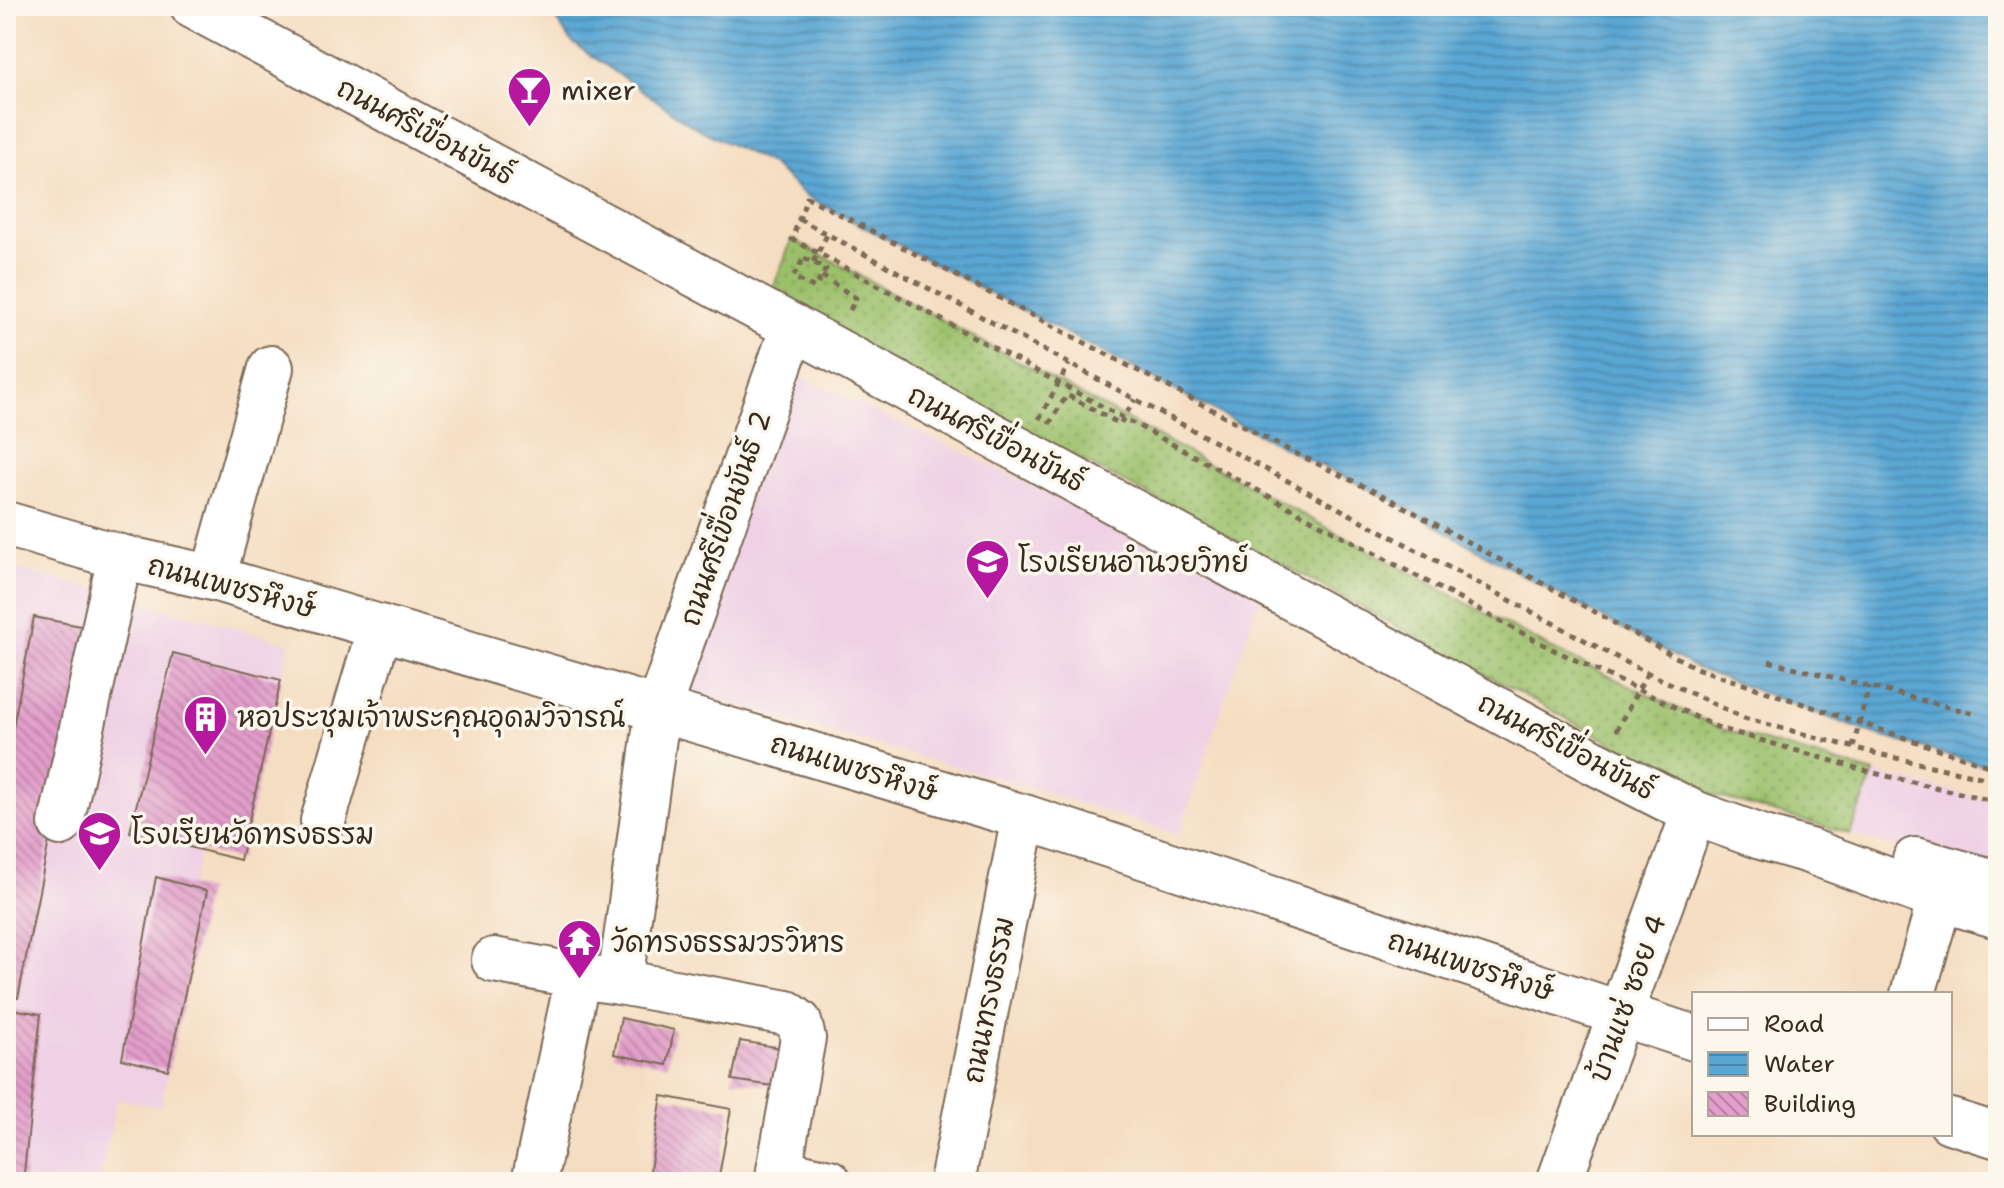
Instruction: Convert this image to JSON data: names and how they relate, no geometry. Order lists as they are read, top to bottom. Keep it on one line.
{"streets":{"street":["ถนนศรีเขื่อนขันธ์","ถนนศรีเขื่อนขันธ์ 2","ถนนเพชรหึงษ์","บ้านแซ่ ซอย 4","ถนนทรงธรรม"]},"crossings":[["ถนนศรีเขื่อนขันธ์","ถนนศรีเขื่อนขันธ์ 2"],["ถนนศรีเขื่อนขันธ์","บ้านแซ่ ซอย 4"],["ถนนศรีเขื่อนขันธ์ 2","ถนนเพชรหึงษ์"],["ถนนเพชรหึงษ์","บ้านแซ่ ซอย 4"],["ถนนเพชรหึงษ์","ถนนทรงธรรม"]],"places":{"bar":["mixer"],"school or university":["โรงเรียนอำนวยวิทย์","โรงเรียนวัดทรงธรรม"],"building":["หอประชุมเจ้าพระคุณอุดมวิจารณ์"],"temple":["วัดทรงธรรมวรวิหาร"]},"legend":["Road","Water","Building"]}
